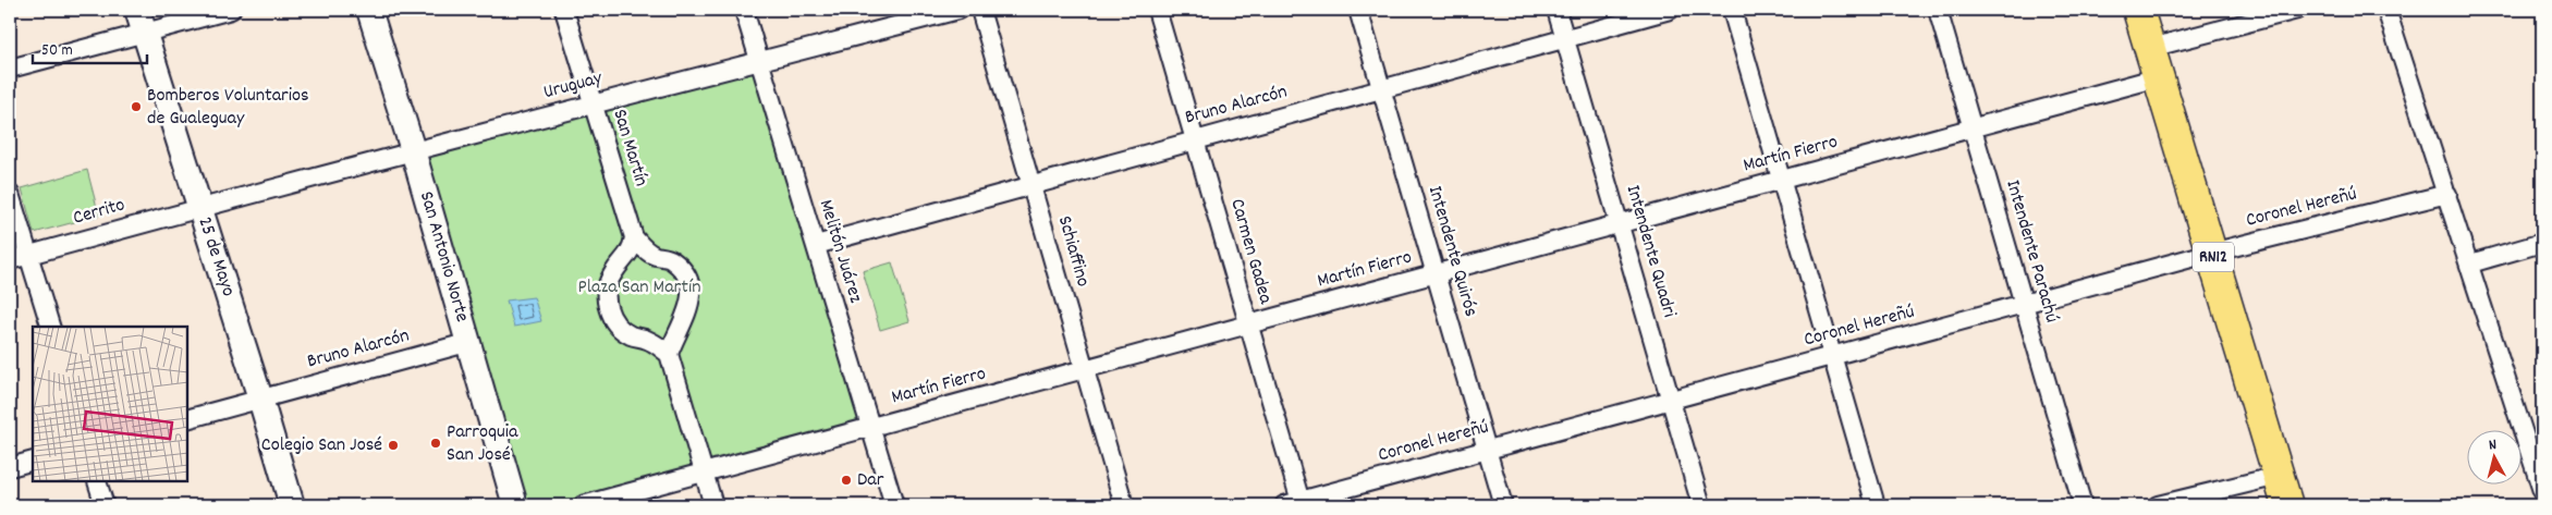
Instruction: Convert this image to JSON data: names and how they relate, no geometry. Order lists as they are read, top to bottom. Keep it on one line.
{"streets":{"highway":["RN12"],"street":["Uruguay","Bruno Alarcón","San Martín","Martín Fierro","Coronel Hereñú","Cerrito","Melitón Juárez","Schiaffino","Carmen Gadea","Intendente Quirós","Intendente Quadri","Intendente Parachú","25 de Mayo","San Antonio Norte"]},"crossings":[["Uruguay","San Martín"],["Uruguay","Cerrito"],["Uruguay","Melitón Juárez"],["Uruguay","25 de Mayo"],["Uruguay","San Antonio Norte"],["Bruno Alarcón","Melitón Juárez"],["Bruno Alarcón","Schiaffino"],["Bruno Alarcón","Carmen Gadea"],["Bruno Alarcón","Intendente Quirós"],["Bruno Alarcón","Intendente Quadri"],["Bruno Alarcón","25 de Mayo"],["Bruno Alarcón","San Antonio Norte"],["Martín Fierro","Melitón Juárez"],["Martín Fierro","Schiaffino"],["Martín Fierro","Carmen Gadea"],["Martín Fierro","Intendente Quirós"],["Martín Fierro","Intendente Quadri"],["Martín Fierro","Intendente Parachú"],["Martín Fierro","RN12"],["Coronel Hereñú","Carmen Gadea"],["Coronel Hereñú","Intendente Quirós"],["Coronel Hereñú","Intendente Quadri"],["Coronel Hereñú","Intendente Parachú"],["Coronel Hereñú","RN12"],["Cerrito","25 de Mayo"]],"parks":["Plaza San Martín"],"places":["Bomberos Voluntarios de Gualeguay","Parroquia San José","Colegio San José","Dar"],"scale_bar":"50 m","north":"top"}
